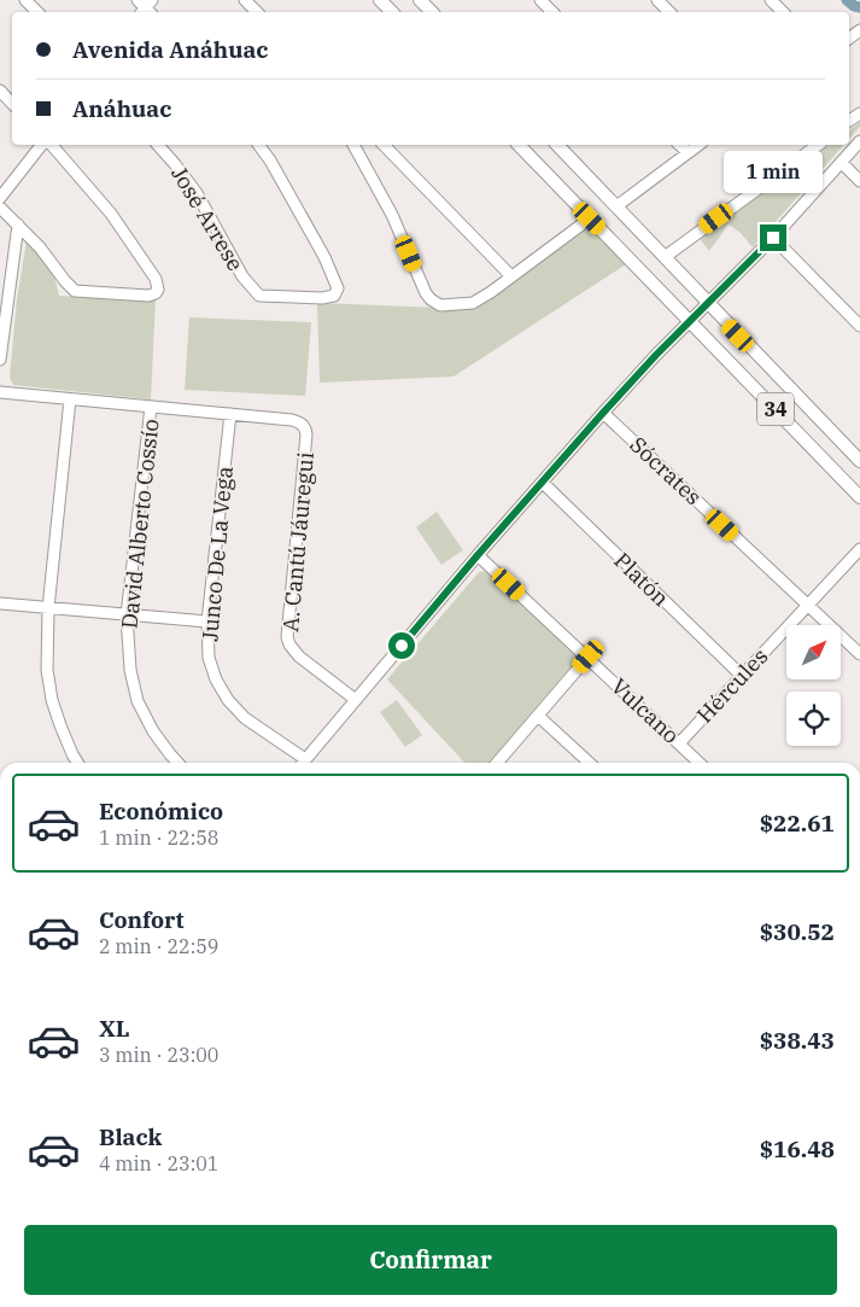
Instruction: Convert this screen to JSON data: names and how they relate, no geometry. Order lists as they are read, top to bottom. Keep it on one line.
{"streets":{"main road":["34"],"street":["José Arrese","Sócrates","David Alberto Cossío","A. Cantú Jáuregui","Junco De La Vega","Platón","Hércules","Vulcano"]},"crossings":[["Sócrates","Hércules"],["A. Cantú Jáuregui","Junco De La Vega"],["Platón","Hércules"],["Hércules","Vulcano"]],"north":"top right","page":{"banner":["Avenida Anáhuac","Anáhuac"],"bubble":"1 min","list":[{"name":"Económico","note":"1 min · 22:58","value":"$22.61"},{"name":"Confort","note":"2 min · 22:59","value":"$30.52"},{"name":"XL","note":"3 min · 23:00","value":"$38.43"},{"name":"Black","note":"4 min · 23:01","value":"$16.48"}],"buttons":"Confirmar"}}
